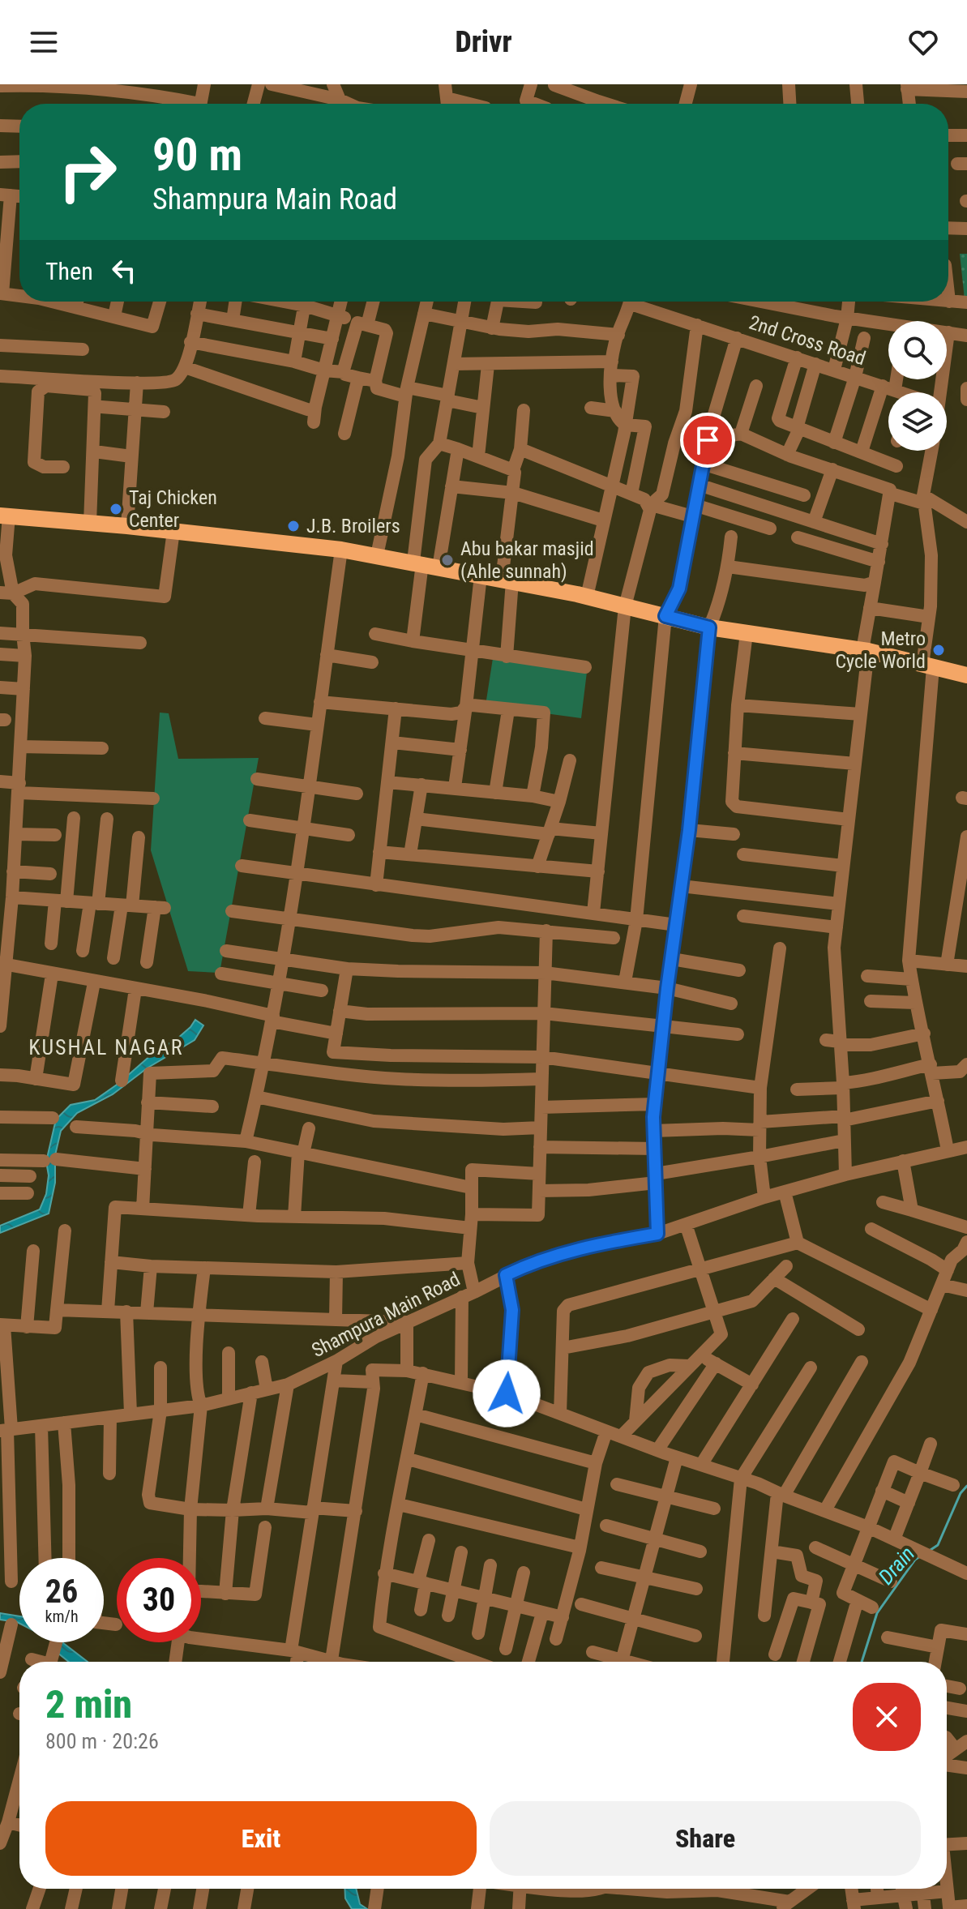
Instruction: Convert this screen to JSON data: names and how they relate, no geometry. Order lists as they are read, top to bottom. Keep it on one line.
{"streets":{"street":["2nd Cross Road","Shampura Main Road"]},"districts":["KUSHAL NAGAR"],"water":["Drain"],"places":["Taj Chicken Center","J.B. Broilers","Abu bakar masjid (Ahle sunnah)","Metro Cycle World"],"page":{"header":"Drivr","turn":["90 m","Shampura Main Road"],"then":"Then","speed":"26 km/h","limit":"30","heading":["2 min","800 m · 20:26"],"buttons":["Exit","Share"]}}
